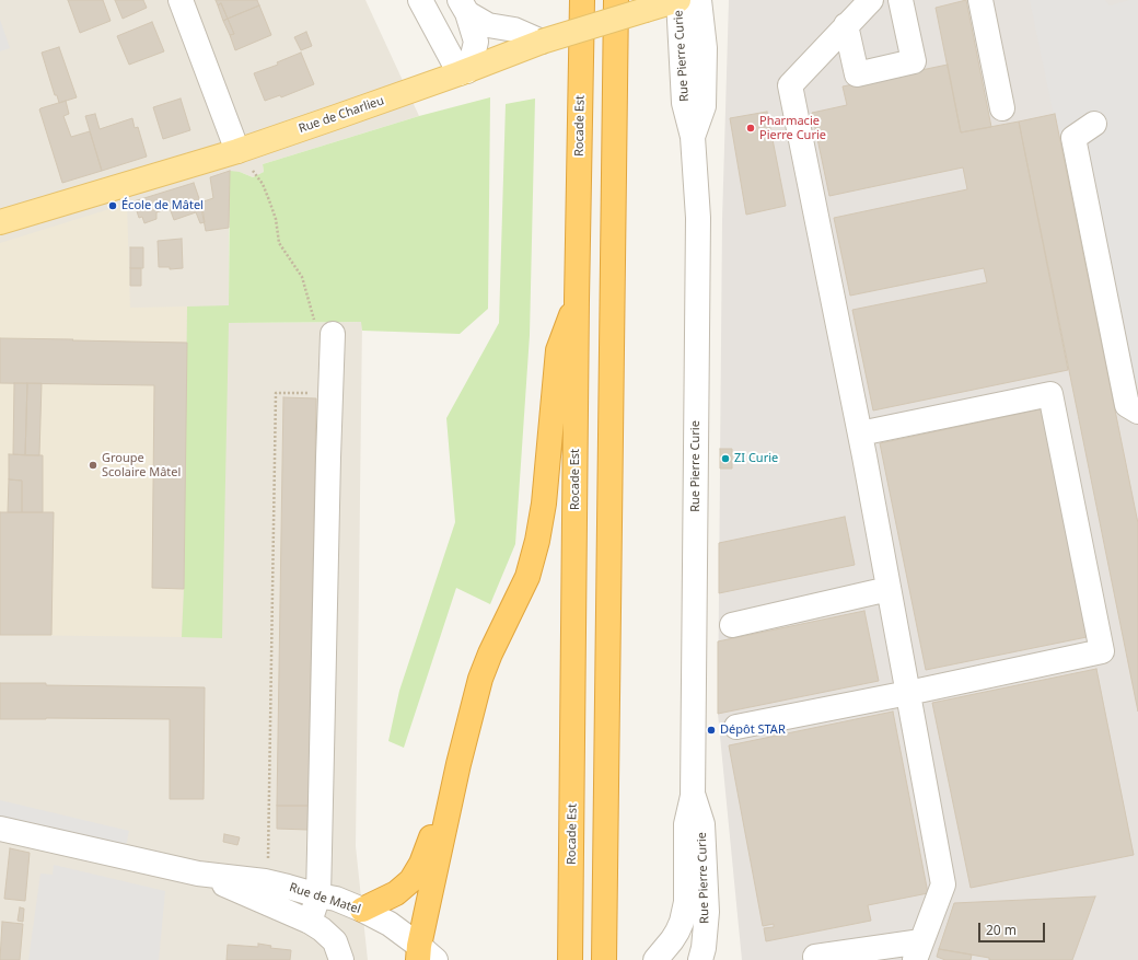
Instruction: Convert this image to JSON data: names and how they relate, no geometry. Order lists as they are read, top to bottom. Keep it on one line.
{"streets":{"highway":["Rocade Est"],"main road":["Rue de Charlieu"],"street":["Rue Pierre Curie","Rue de Matel"]},"crossings":[["Rue Pierre Curie","Rue de Charlieu"]],"places":["Pharmacie Pierre Curie","École de Mâtel","ZI Curie","Groupe Scolaire Mâtel","Dépôt STAR"],"scale_bar":"20 m"}
